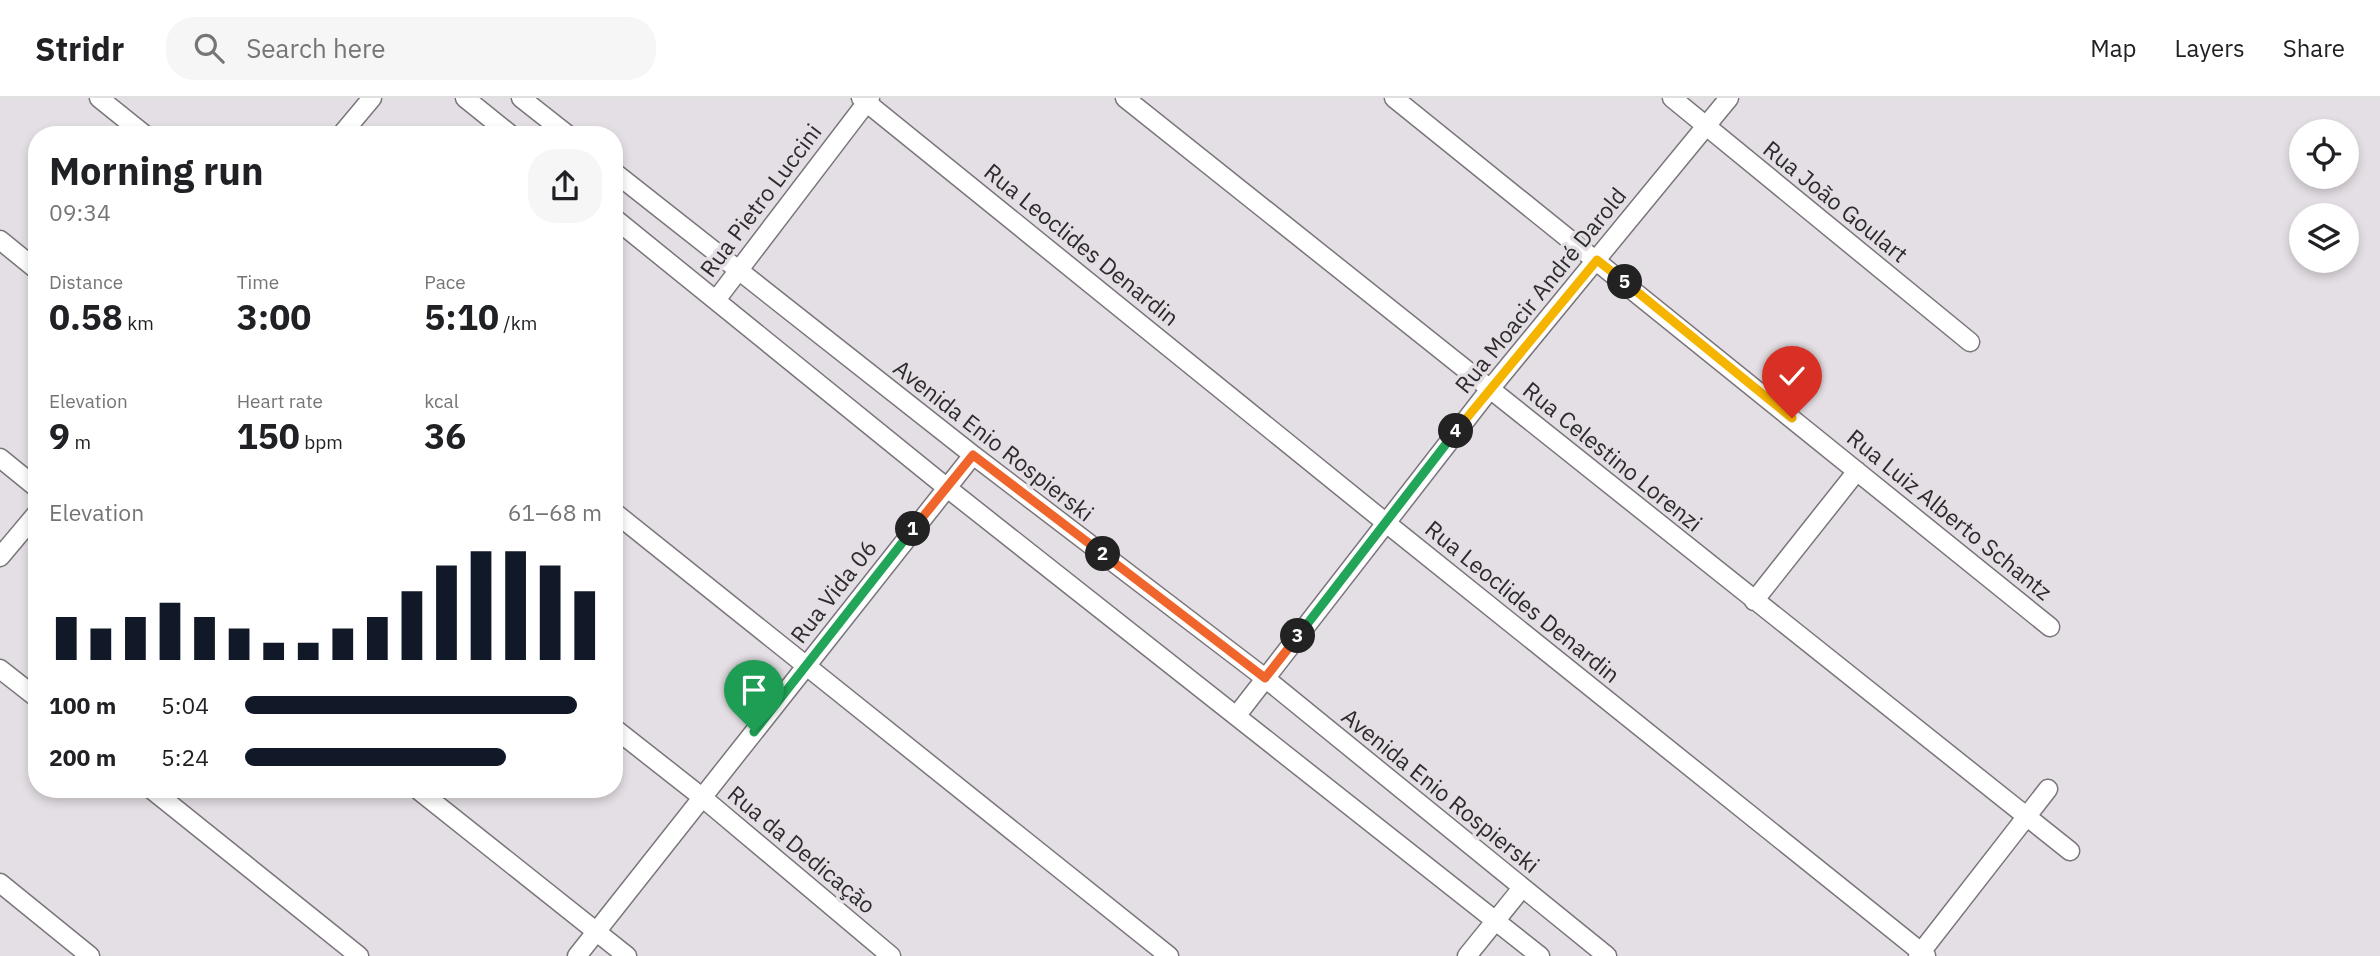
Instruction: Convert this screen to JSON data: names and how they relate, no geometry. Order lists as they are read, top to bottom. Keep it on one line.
{"streets":{"street":["Rua Pietro Luccini","Rua João Goulart","Rua Leoclides Denardin","Rua Moacir André Darold","Avenida Enio Rospierski","Rua Celestino Lorenzi","Rua Luiz Alberto Schantz","Rua Vida 06","Rua da Dedicação"]},"crossings":[["Rua Pietro Luccini","Rua Leoclides Denardin"],["Rua Pietro Luccini","Avenida Enio Rospierski"],["Rua João Goulart","Rua Moacir André Darold"],["Rua Leoclides Denardin","Rua Moacir André Darold"],["Rua Moacir André Darold","Avenida Enio Rospierski"],["Rua Moacir André Darold","Rua Celestino Lorenzi"],["Rua Moacir André Darold","Rua Luiz Alberto Schantz"],["Avenida Enio Rospierski","Rua Vida 06"],["Rua Vida 06","Rua da Dedicação"]],"page":{"header":"Stridr","search":"Search here","nav":["Map","Layers","Share"],"heading":["Morning run","09:34"],"stats":[["Distance","0.58 km"],["Time","3:00"],["Pace","5:10 /km"],["Elevation","9 m"],["Heart rate","150 bpm"],["kcal","36"]],"pins":["5","4","1","2","3"],"chart":["Elevation","61–68 m"],"list":[{"name":"100 m","note":"5:04"},{"name":"200 m","note":"5:24"}]}}
